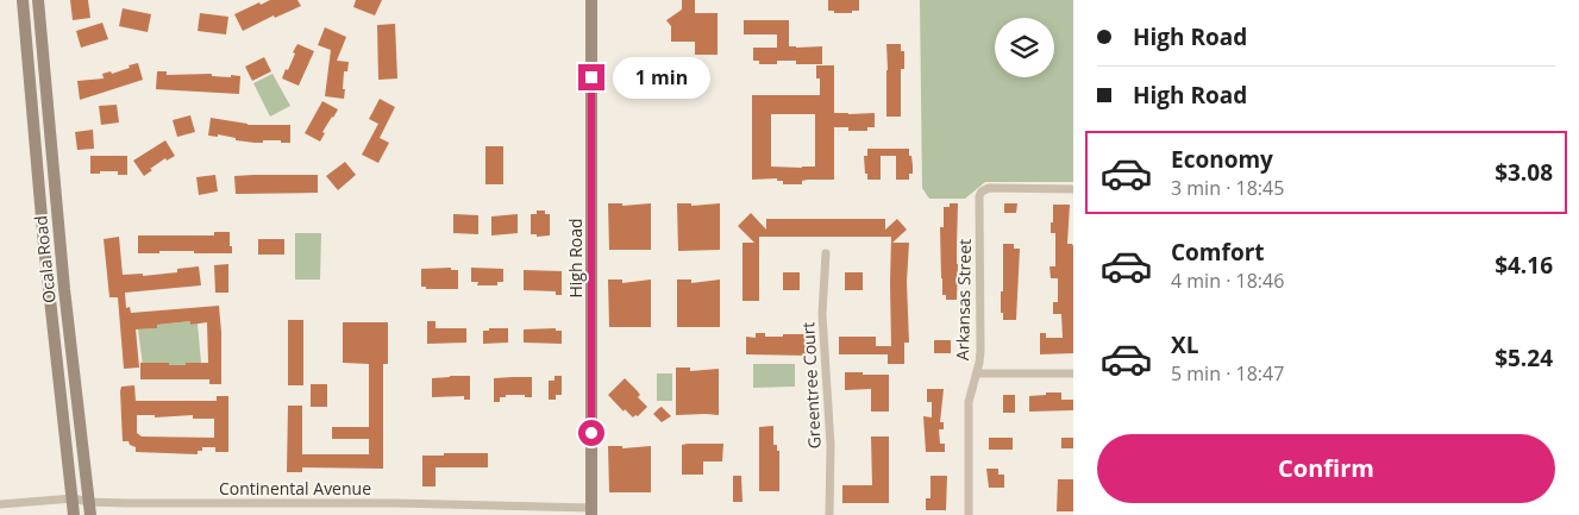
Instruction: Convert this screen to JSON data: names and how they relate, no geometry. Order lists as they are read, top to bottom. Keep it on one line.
{"streets":{"main road":["High Road","Ocala Road"],"street":["Arkansas Street","Greentree Court","Continental Avenue"]},"crossings":[["High Road","Continental Avenue"],["Ocala Road","Continental Avenue"]],"page":{"banner":["High Road","High Road"],"bubble":"1 min","list":[{"name":"Economy","note":"3 min · 18:45","value":"$3.08"},{"name":"Comfort","note":"4 min · 18:46","value":"$4.16"},{"name":"XL","note":"5 min · 18:47","value":"$5.24"}],"buttons":"Confirm"}}
